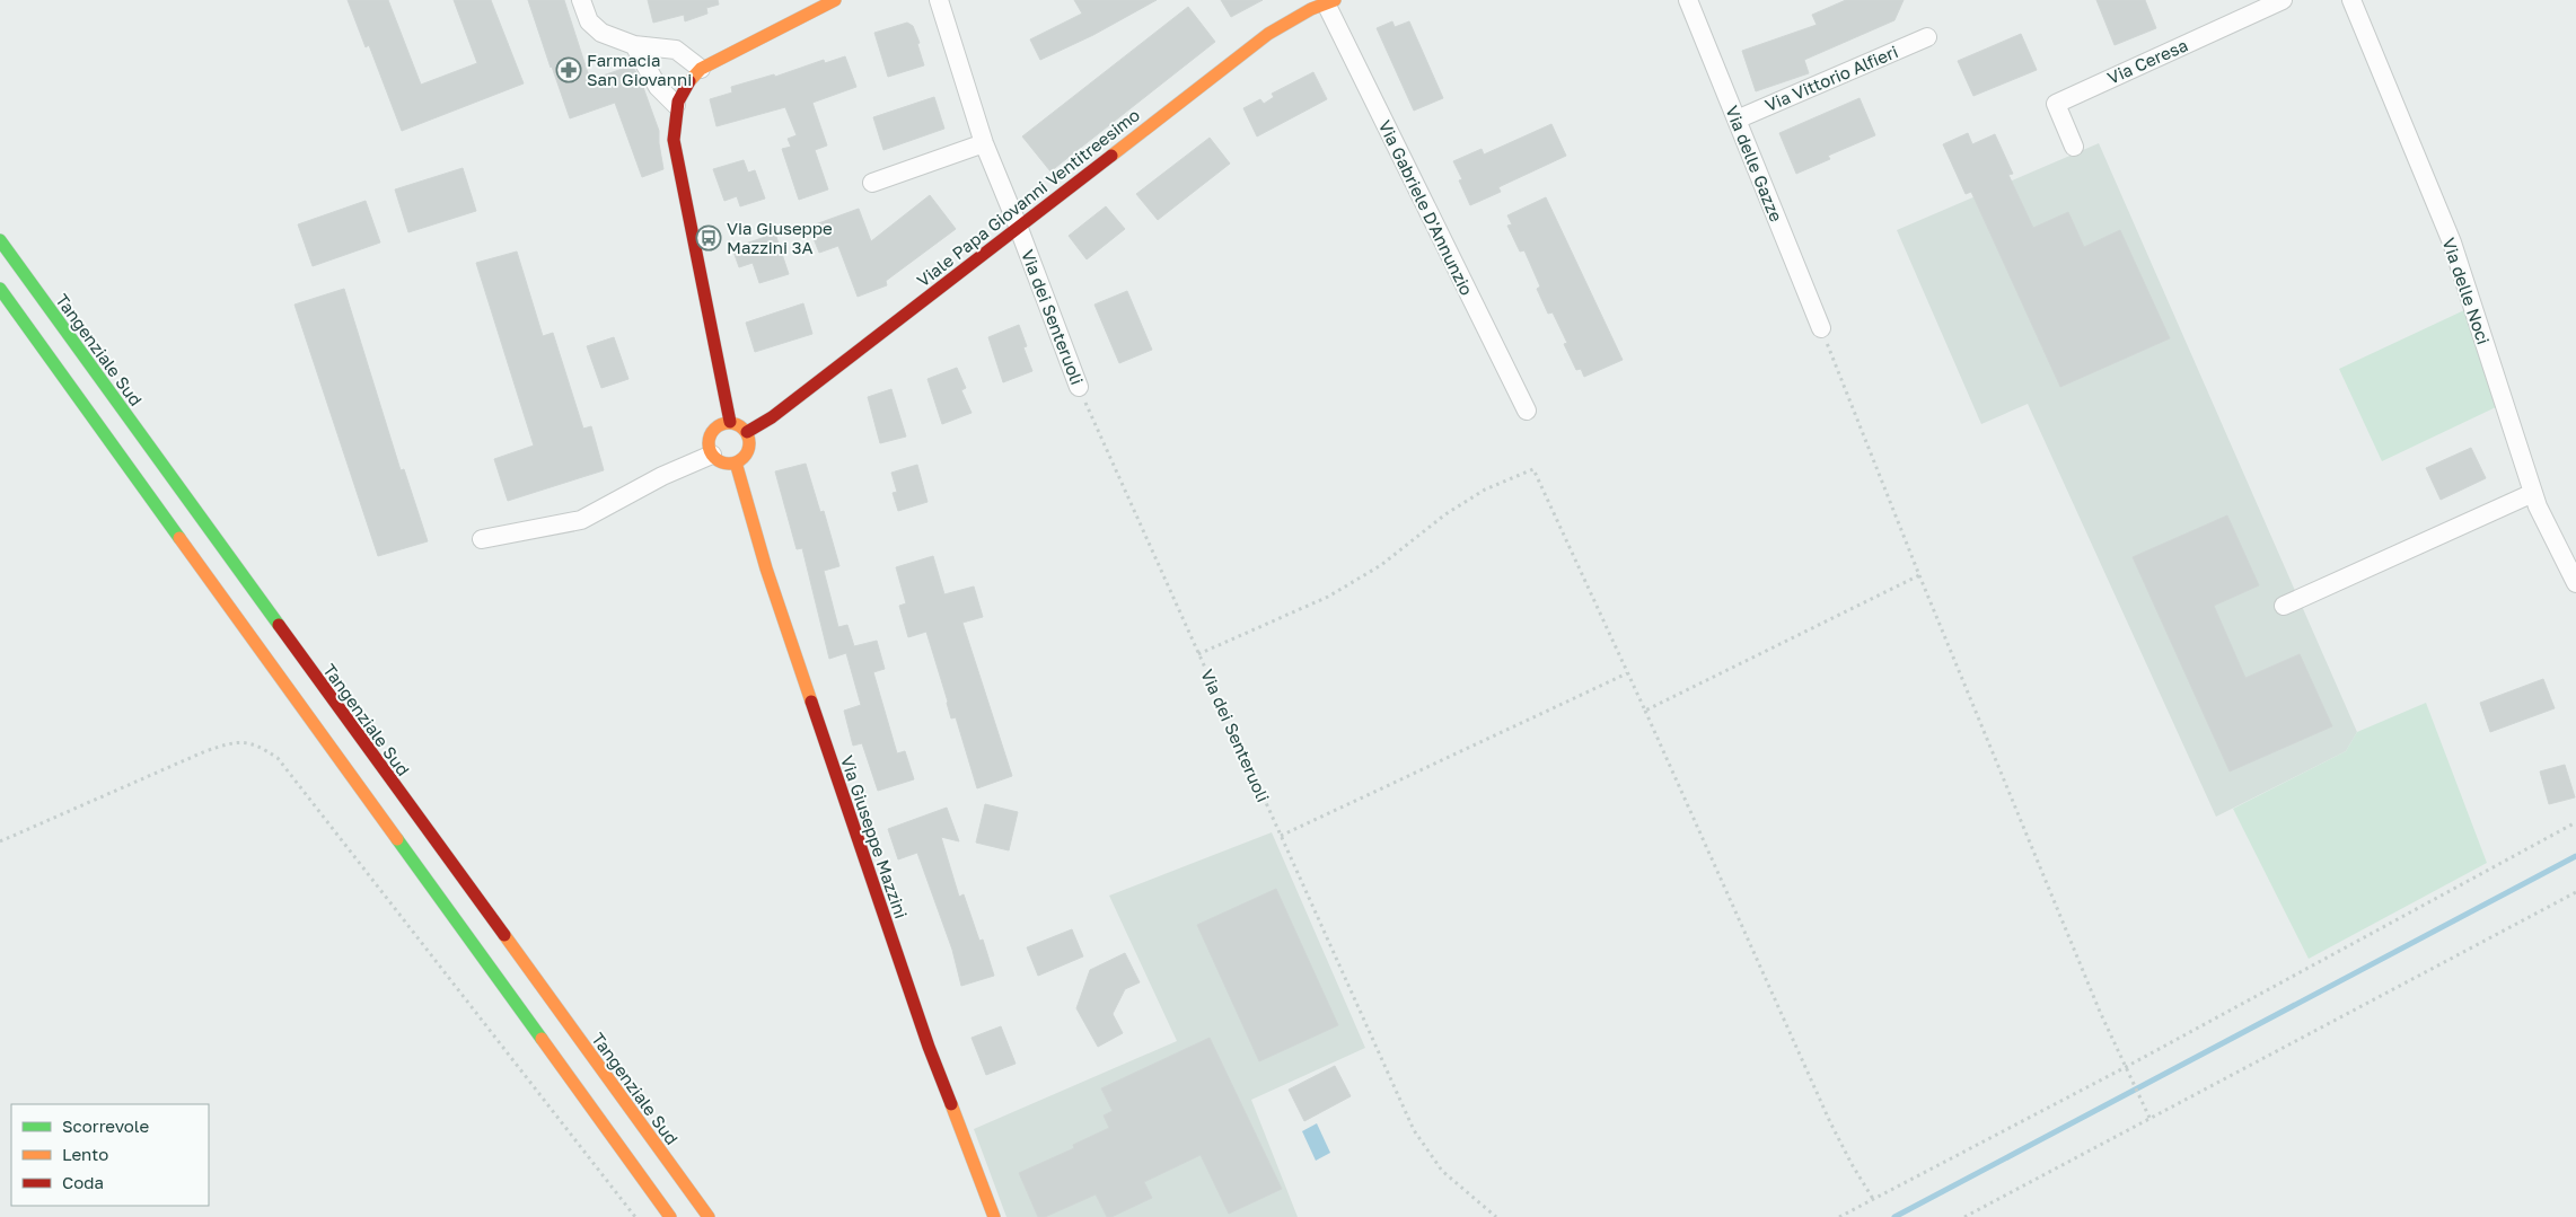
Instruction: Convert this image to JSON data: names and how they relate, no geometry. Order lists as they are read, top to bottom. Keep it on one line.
{"streets":{"main road":["Viale Papa Giovanni Ventitreesimo","Tangenziale Sud","Via Giuseppe Mazzini"],"street":["Via Ceresa","Via Vittorio Alfieri","Via delle Gazze","Via Gabriele D'Annunzio","Via delle Noci","Via dei Senteruoli"]},"crossings":[["Via Vittorio Alfieri","Via delle Gazze"],["Viale Papa Giovanni Ventitreesimo","Via Gabriele D'Annunzio"],["Viale Papa Giovanni Ventitreesimo","Via dei Senteruoli"],["Viale Papa Giovanni Ventitreesimo","Via Giuseppe Mazzini"]],"places":{"pharmacy":["Farmacia San Giovanni"],"bus stop":["Via Giuseppe Mazzini 3A"]},"legend":["Scorrevole","Lento","Coda"]}
